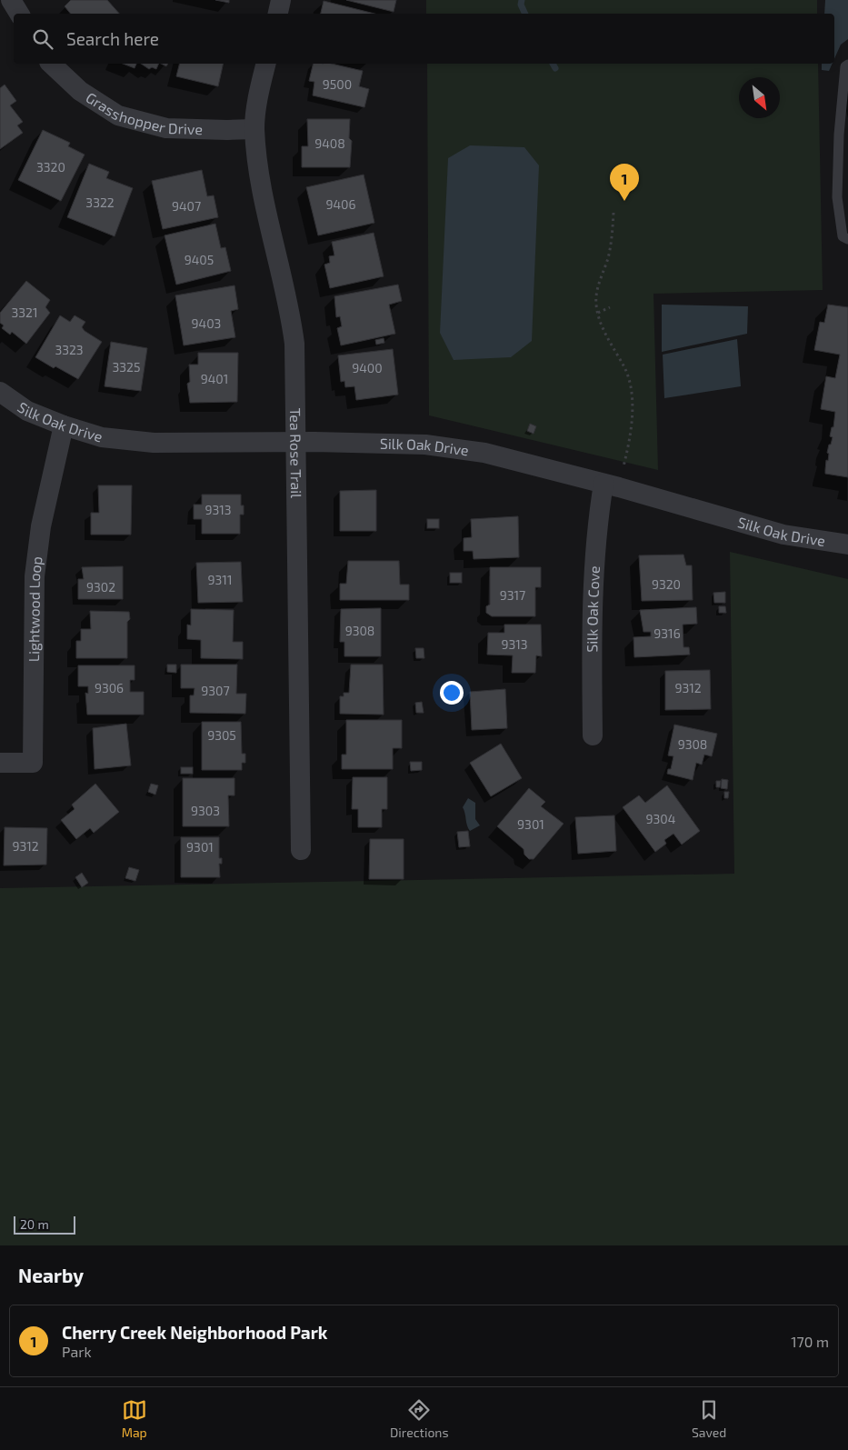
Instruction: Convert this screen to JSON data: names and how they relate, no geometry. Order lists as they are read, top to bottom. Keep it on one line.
{"streets":{"street":["Grasshopper Drive","Silk Oak Drive","Tea Rose Trail","Lightwood Loop","Silk Oak Cove"]},"crossings":[["Grasshopper Drive","Tea Rose Trail"],["Silk Oak Drive","Tea Rose Trail"],["Silk Oak Drive","Lightwood Loop"],["Silk Oak Drive","Silk Oak Cove"]],"house_numbers":["9500","9408","3320","3322","9406","9407","9405","3321","9403","3323","3325","9400","9401","9313","9311","9320","9302","9317","9308","9316","9313","9306","9312","9307","9305","9308","9303","9304","9301","9312","9301"],"scale_bar":"20 m","north":"bottom right","page":{"search":"Search here","pins":"1","scale":"20 m","heading":"Nearby","list":[{"mark":"1","name":"Cherry Creek Neighborhood Park","note":"Park","value":"170 m"}],"nav":["Map","Directions","Saved"]}}
